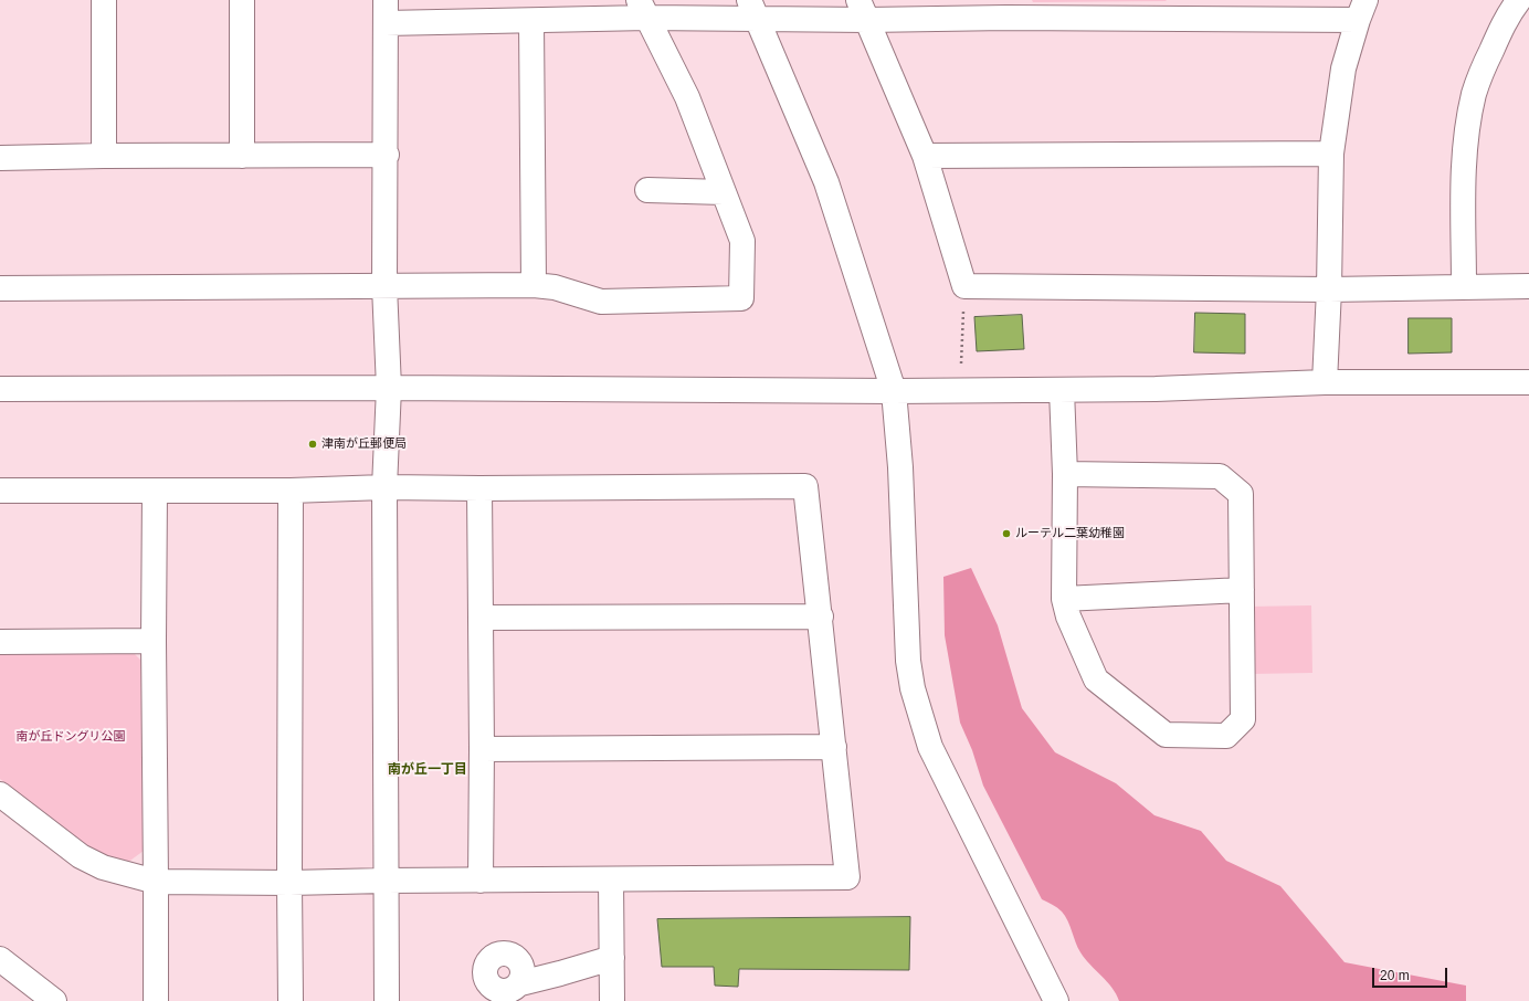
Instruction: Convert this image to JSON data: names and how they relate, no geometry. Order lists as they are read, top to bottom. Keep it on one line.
{"districts":["南が丘一丁目"],"parks":["南が丘ドングリ公園"],"places":["津南が丘郵便局","ルーテル二葉幼稚園"],"scale_bar":"20 m"}
